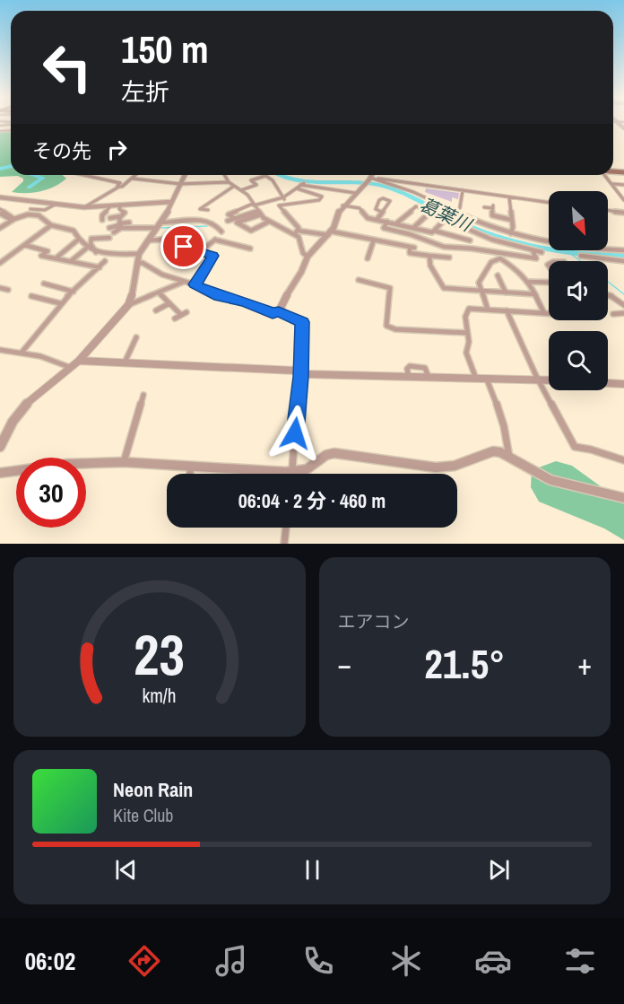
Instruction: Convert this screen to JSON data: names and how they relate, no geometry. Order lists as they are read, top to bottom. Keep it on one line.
{"water":["葛葉川"],"north":"bottom right","page":{"turn":["150 m","左折"],"then":"その先","limit":"30","trip":"06:04 · 2 分 · 460 m","tile":"エアコン","heat":["−","21.5°","+"],"song":["Neon Rain","Kite Club"],"tabs":"06:02","gauge":["23","km/h"]}}
